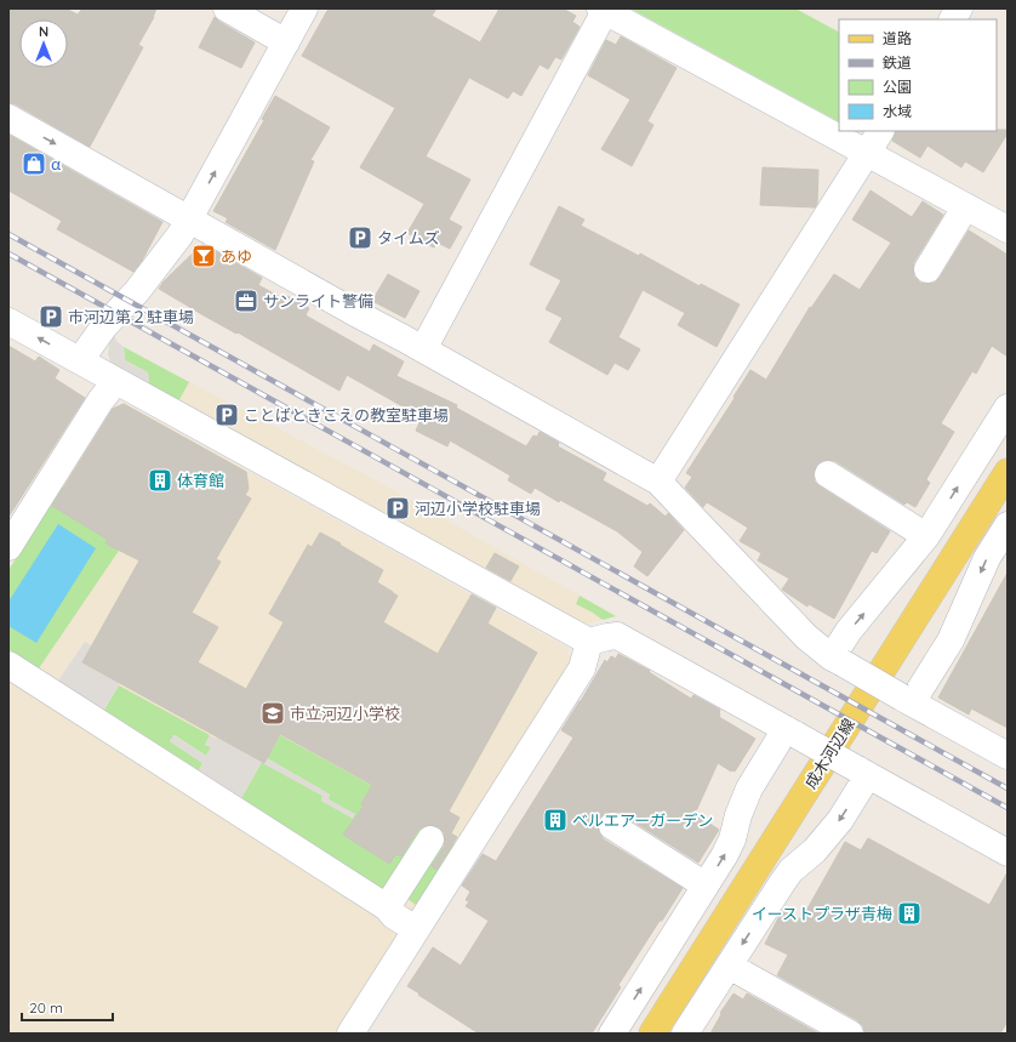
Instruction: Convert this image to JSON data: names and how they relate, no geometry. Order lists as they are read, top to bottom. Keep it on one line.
{"streets":{"main road":["成木河辺線"]},"places":{"shop":["α"],"parking":["タイムズ","市河辺第２駐車場","ことばときこえの教室駐車場","河辺小学校駐車場"],"bar":["あゆ"],"office":["サンライト警備"],"building":["体育館","ベルエアーガーデン","イーストプラザ青梅"],"school or university":["市立河辺小学校"]},"legend":["道路","鉄道","公園","水域"],"scale_bar":"20 m","north":"top"}
